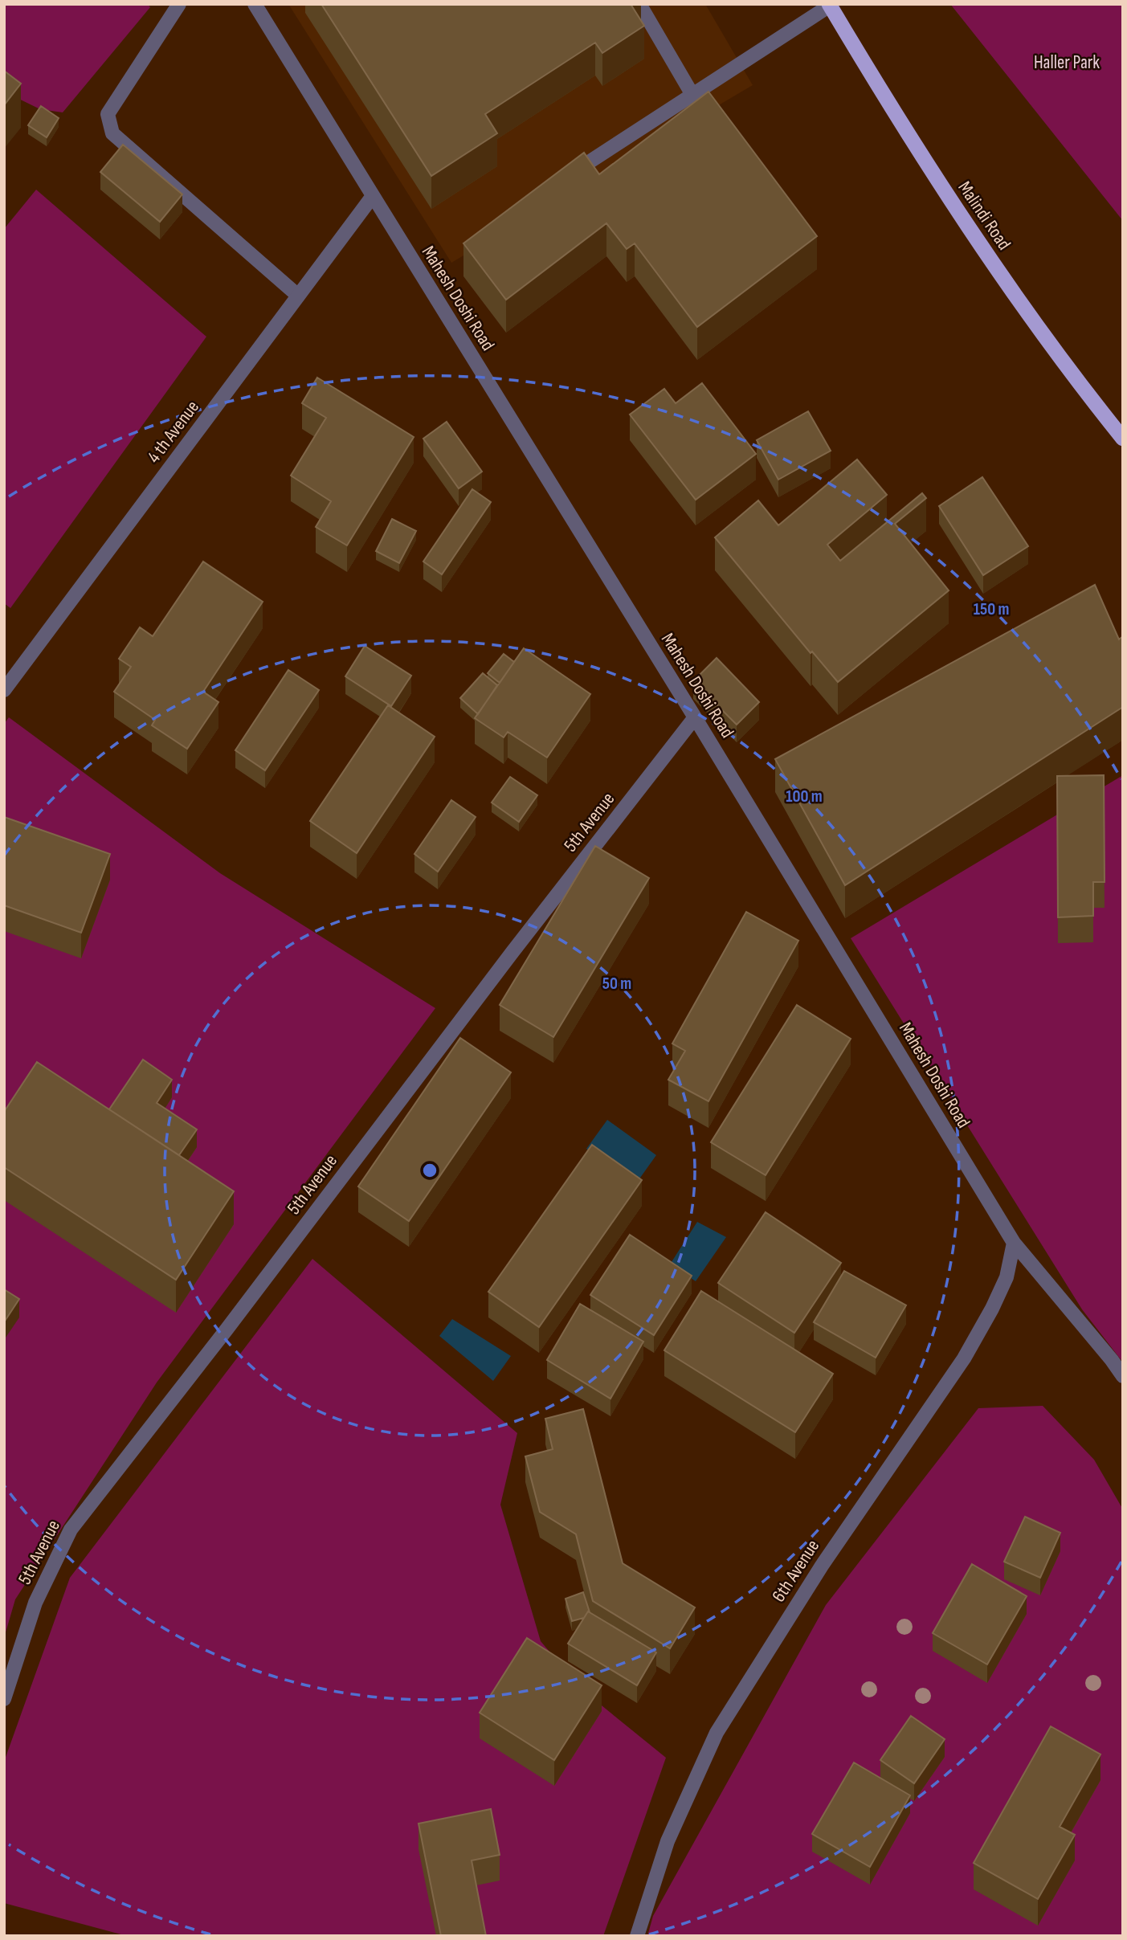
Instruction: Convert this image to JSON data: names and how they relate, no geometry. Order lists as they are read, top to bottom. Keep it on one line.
{"streets":{"highway":["Malindi Road"],"street":["Mahesh Doshi Road","4 th Avenue","5th Avenue","6th Avenue"]},"crossings":[["Mahesh Doshi Road","4 th Avenue"],["Mahesh Doshi Road","5th Avenue"],["Mahesh Doshi Road","6th Avenue"]],"parks":["Haller Park"],"rings":["150 m","100 m","50 m"]}
